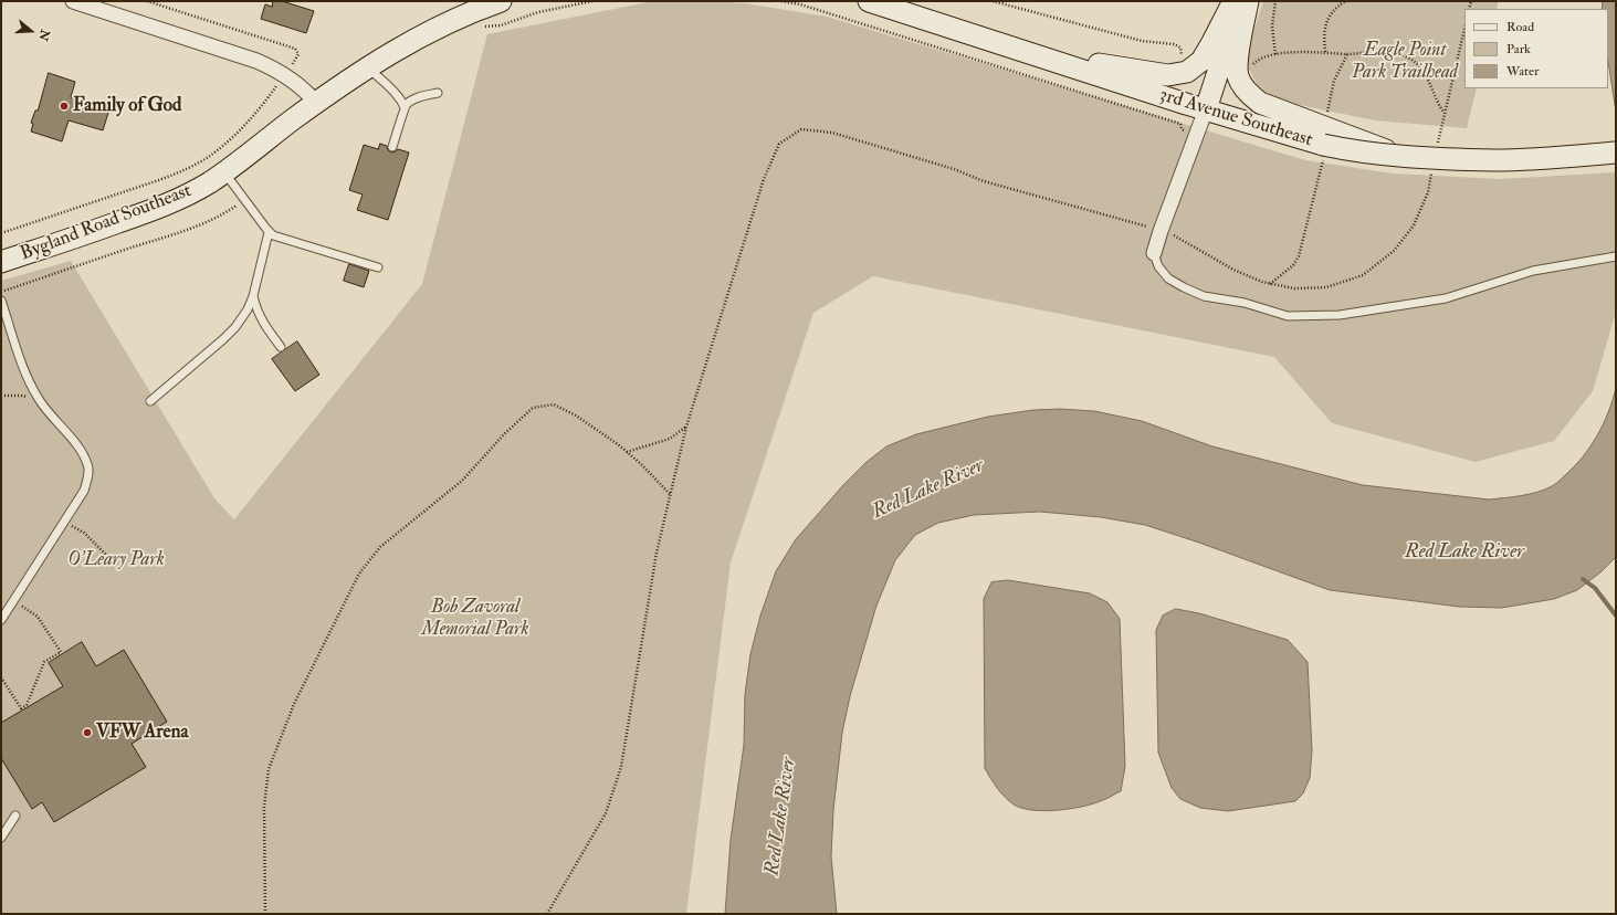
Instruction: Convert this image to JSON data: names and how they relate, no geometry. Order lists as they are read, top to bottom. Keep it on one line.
{"streets":{"street":["3rd Avenue Southeast","Bygland Road Southeast"]},"water":["Red Lake River"],"parks":["Eagle Point Park Trailhead","O'Leary Park","Bob Zavoral Memorial Park"],"places":["Family of God","VFW Arena"],"legend":["Road","Park","Water"],"north":"right"}
